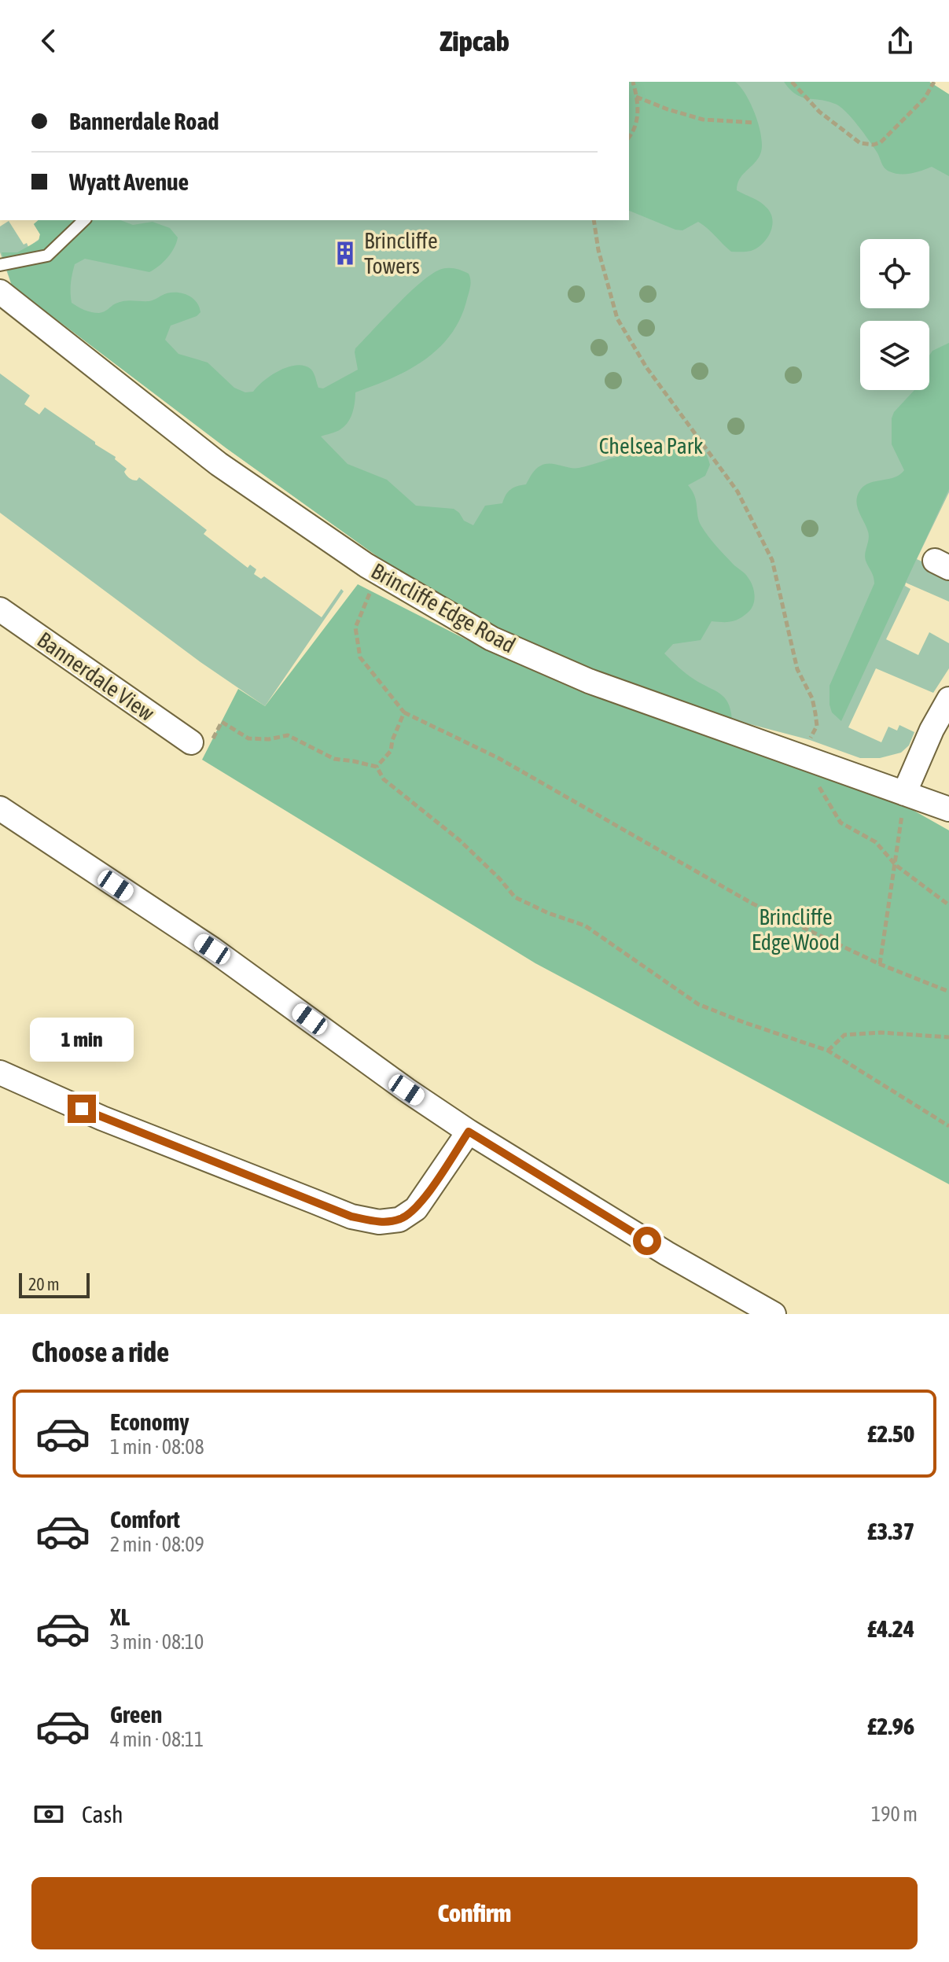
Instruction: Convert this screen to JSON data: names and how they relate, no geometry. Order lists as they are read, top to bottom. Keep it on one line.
{"streets":{"street":["Brincliffe Edge Road","Bannerdale View"]},"parks":["Chelsea Park","Brincliffe Edge Wood"],"places":{"building":["Brincliffe Towers"]},"scale_bar":"20 m","page":{"header":"Zipcab","banner":["Bannerdale Road","Wyatt Avenue"],"bubble":"1 min","scale":"20 m","heading":"Choose a ride","list":[{"name":"Economy","note":"1 min · 08:08","value":"£2.50"},{"name":"Comfort","note":"2 min · 08:09","value":"£3.37"},{"name":"XL","note":"3 min · 08:10","value":"£4.24"},{"name":"Green","note":"4 min · 08:11","value":"£2.96"}],"pay":["Cash","190 m"],"buttons":"Confirm"}}
